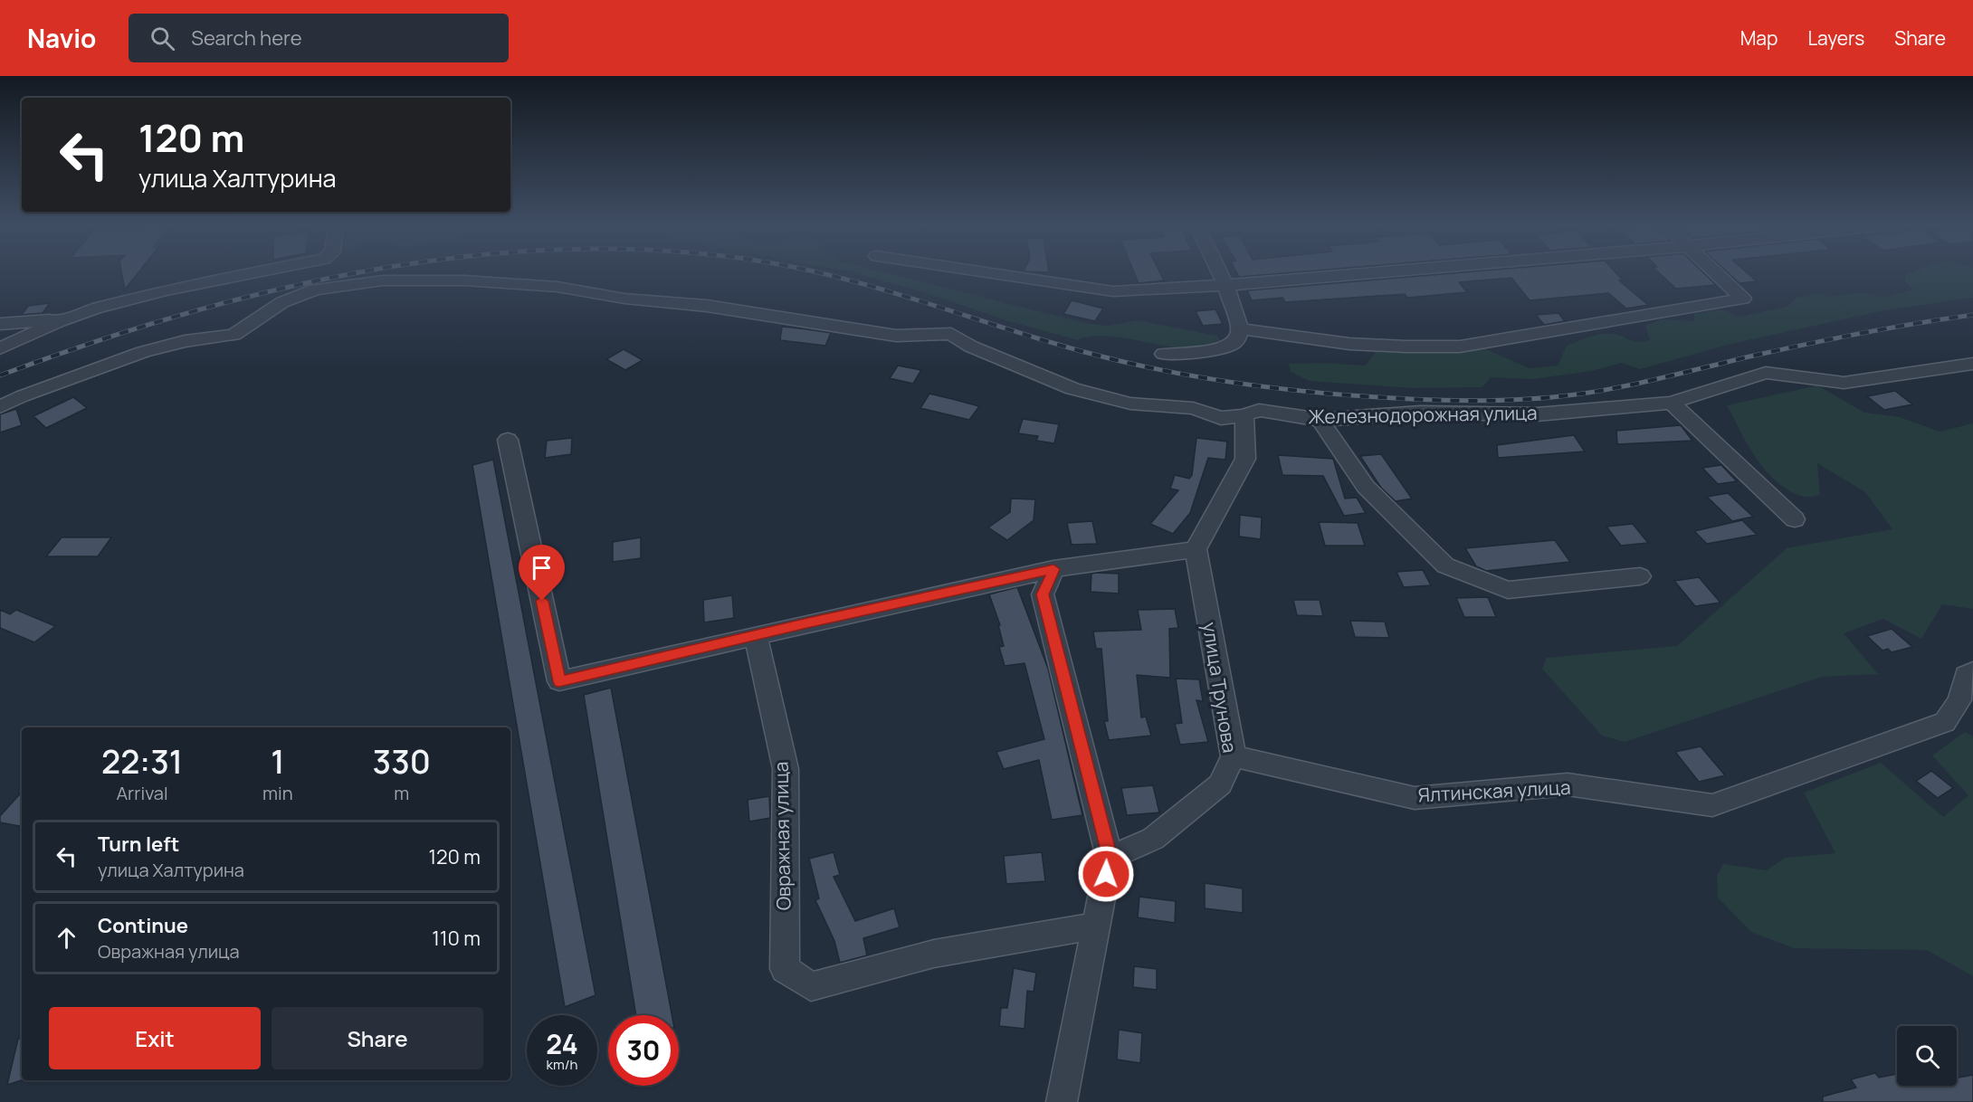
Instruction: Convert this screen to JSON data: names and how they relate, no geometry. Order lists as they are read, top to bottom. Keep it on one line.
{"streets":{"street":["Железнодорожная улица","улица Трунова","Ялтинская улица","Овражная улица"]},"crossings":[["улица Трунова","Ялтинская улица"]],"page":{"header":"Navio","search":"Search here","nav":["Map","Layers","Share"],"turn":["120 m","улица Халтурина"],"eta":["22:31","Arrival","1","min","330","m"],"list":[{"name":"Turn left","note":"улица Халтурина","value":"120 m"},{"name":"Continue","note":"Овражная улица","value":"110 m"}],"buttons":["Exit","Share"],"speed":"24 km/h","limit":"30"}}
